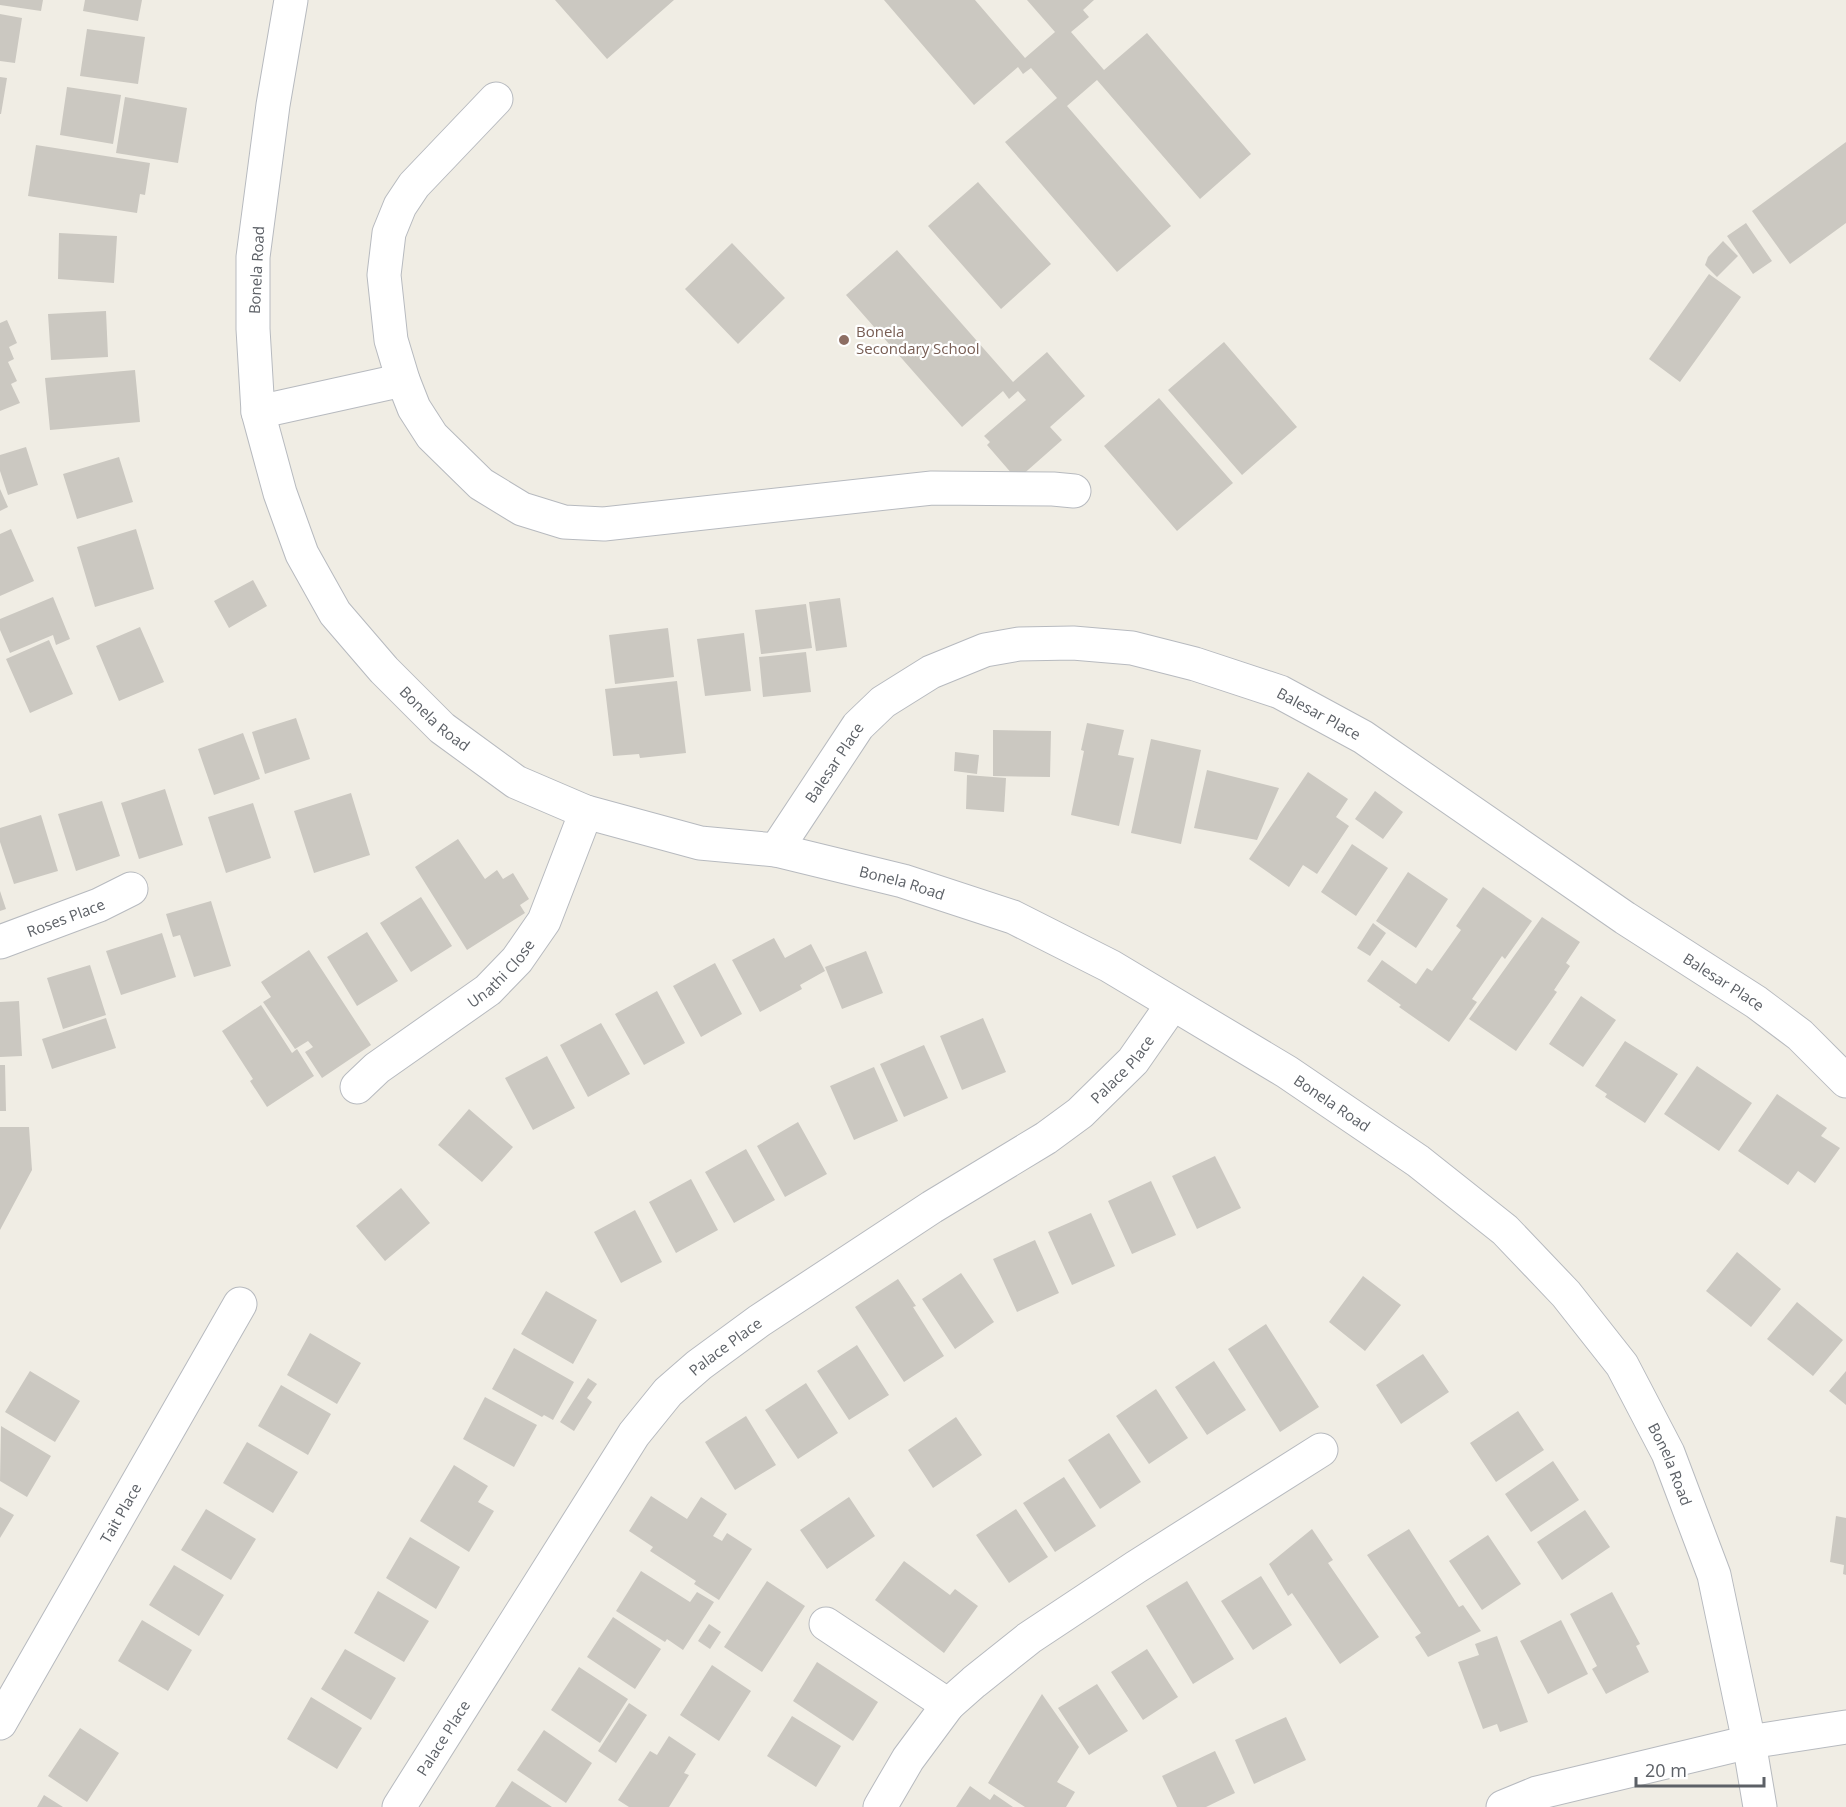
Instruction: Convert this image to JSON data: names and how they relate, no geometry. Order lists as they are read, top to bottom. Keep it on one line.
{"streets":{"street":["Bonela Road","Balesar Place","Roses Place","Unathi Close","Palace Place","Tait Place"]},"crossings":[["Bonela Road","Balesar Place"],["Bonela Road","Unathi Close"],["Bonela Road","Palace Place"]],"places":["Bonela Secondary School"],"scale_bar":"20 m"}
